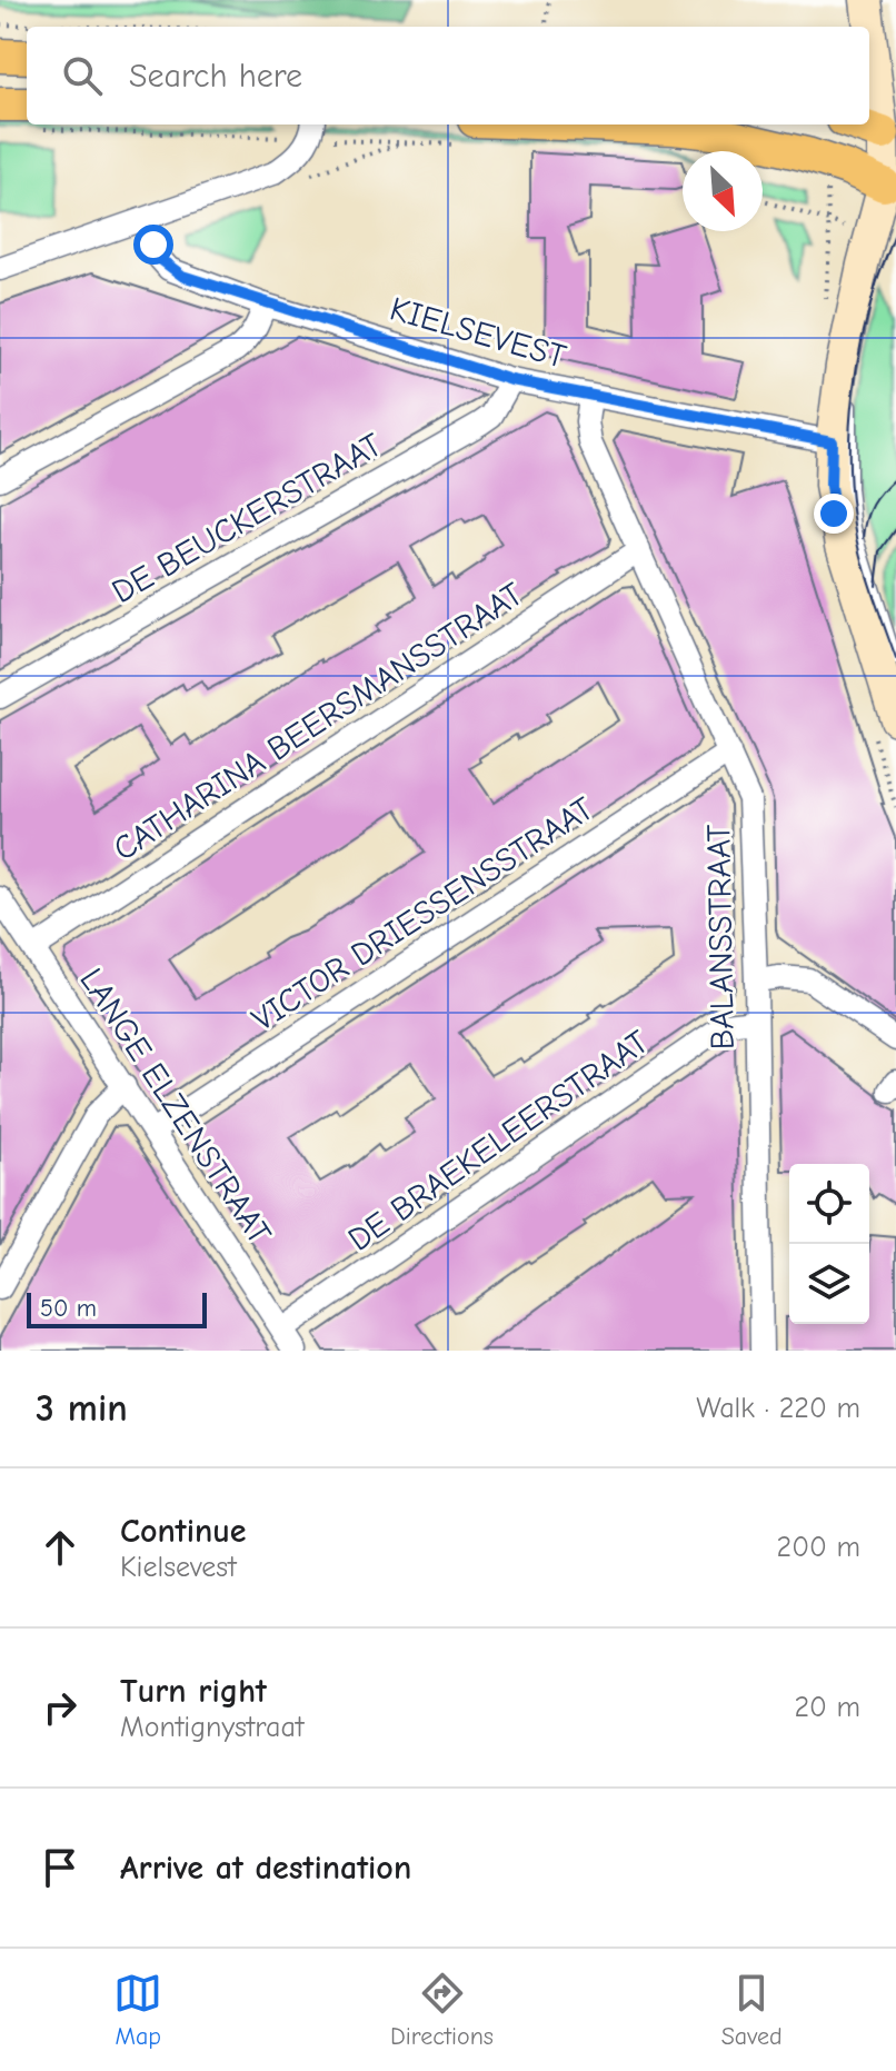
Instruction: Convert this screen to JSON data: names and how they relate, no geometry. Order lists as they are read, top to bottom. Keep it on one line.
{"streets":{"street":["KIELSEVEST","DE BEUCKERSTRAAT","CATHARINA BEERSMANSSTRAAT","VICTOR DRIESSENSSTRAAT","BALANSSTRAAT","LANGE ELZENSTRAAT","DE BRAEKELEERSTRAAT"]},"crossings":[["KIELSEVEST","DE BEUCKERSTRAAT"],["KIELSEVEST","BALANSSTRAAT"],["CATHARINA BEERSMANSSTRAAT","BALANSSTRAAT"],["CATHARINA BEERSMANSSTRAAT","LANGE ELZENSTRAAT"],["VICTOR DRIESSENSSTRAAT","BALANSSTRAAT"],["VICTOR DRIESSENSSTRAAT","LANGE ELZENSTRAAT"],["BALANSSTRAAT","DE BRAEKELEERSTRAAT"],["LANGE ELZENSTRAAT","DE BRAEKELEERSTRAAT"]],"scale_bar":"50 m","north":"bottom right","page":{"search":"Search here","scale":"50 m","heading":["3 min","Walk · 220 m"],"list":[["Continue","Kielsevest","200 m"],["Turn right","Montignystraat","20 m"],"Arrive at destination"],"nav":["Map","Directions","Saved"]}}
